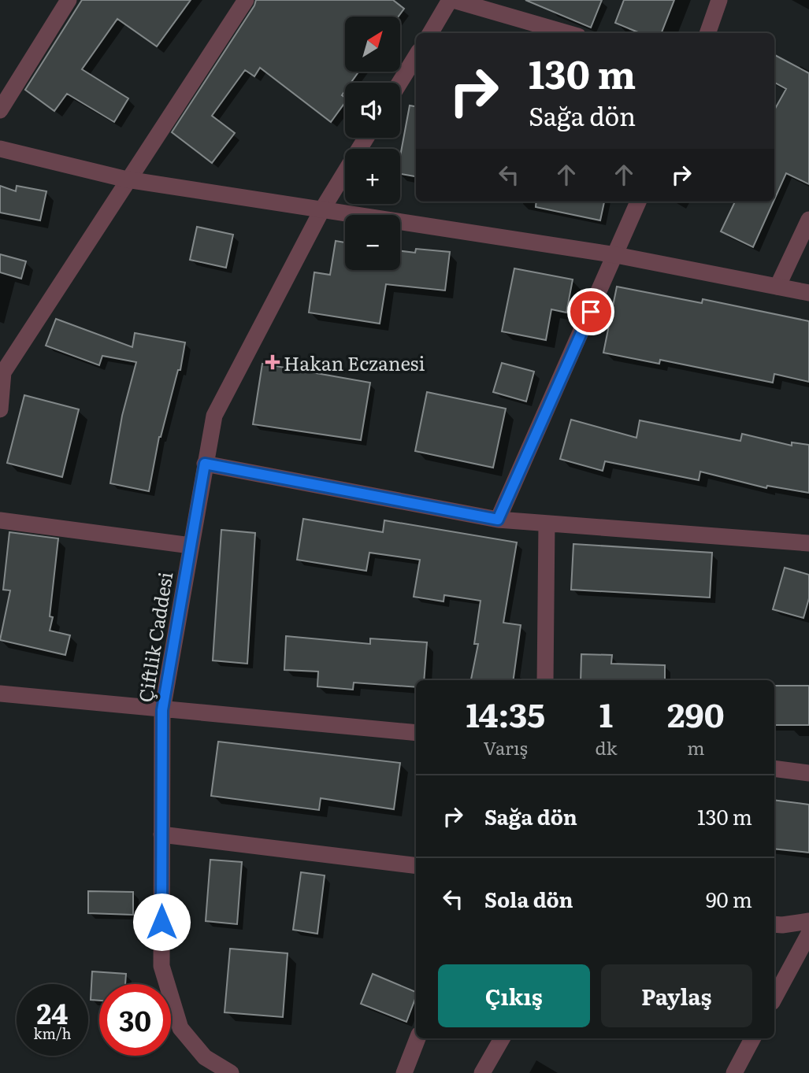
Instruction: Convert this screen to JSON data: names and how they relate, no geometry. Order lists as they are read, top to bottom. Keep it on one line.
{"streets":{"street":["Çiftlik Caddesi"]},"places":{"health":["Hakan Eczanesi"]},"north":"top right","page":{"map_buttons":["+","−"],"turn":["130 m","Sağa dön"],"eta":["14:35","Varış","1","dk","290","m"],"list":[{"name":"Sağa dön","value":"130 m"},{"name":"Sola dön","value":"90 m"}],"buttons":["Çıkış","Paylaş"],"speed":"24 km/h","limit":"30"}}
